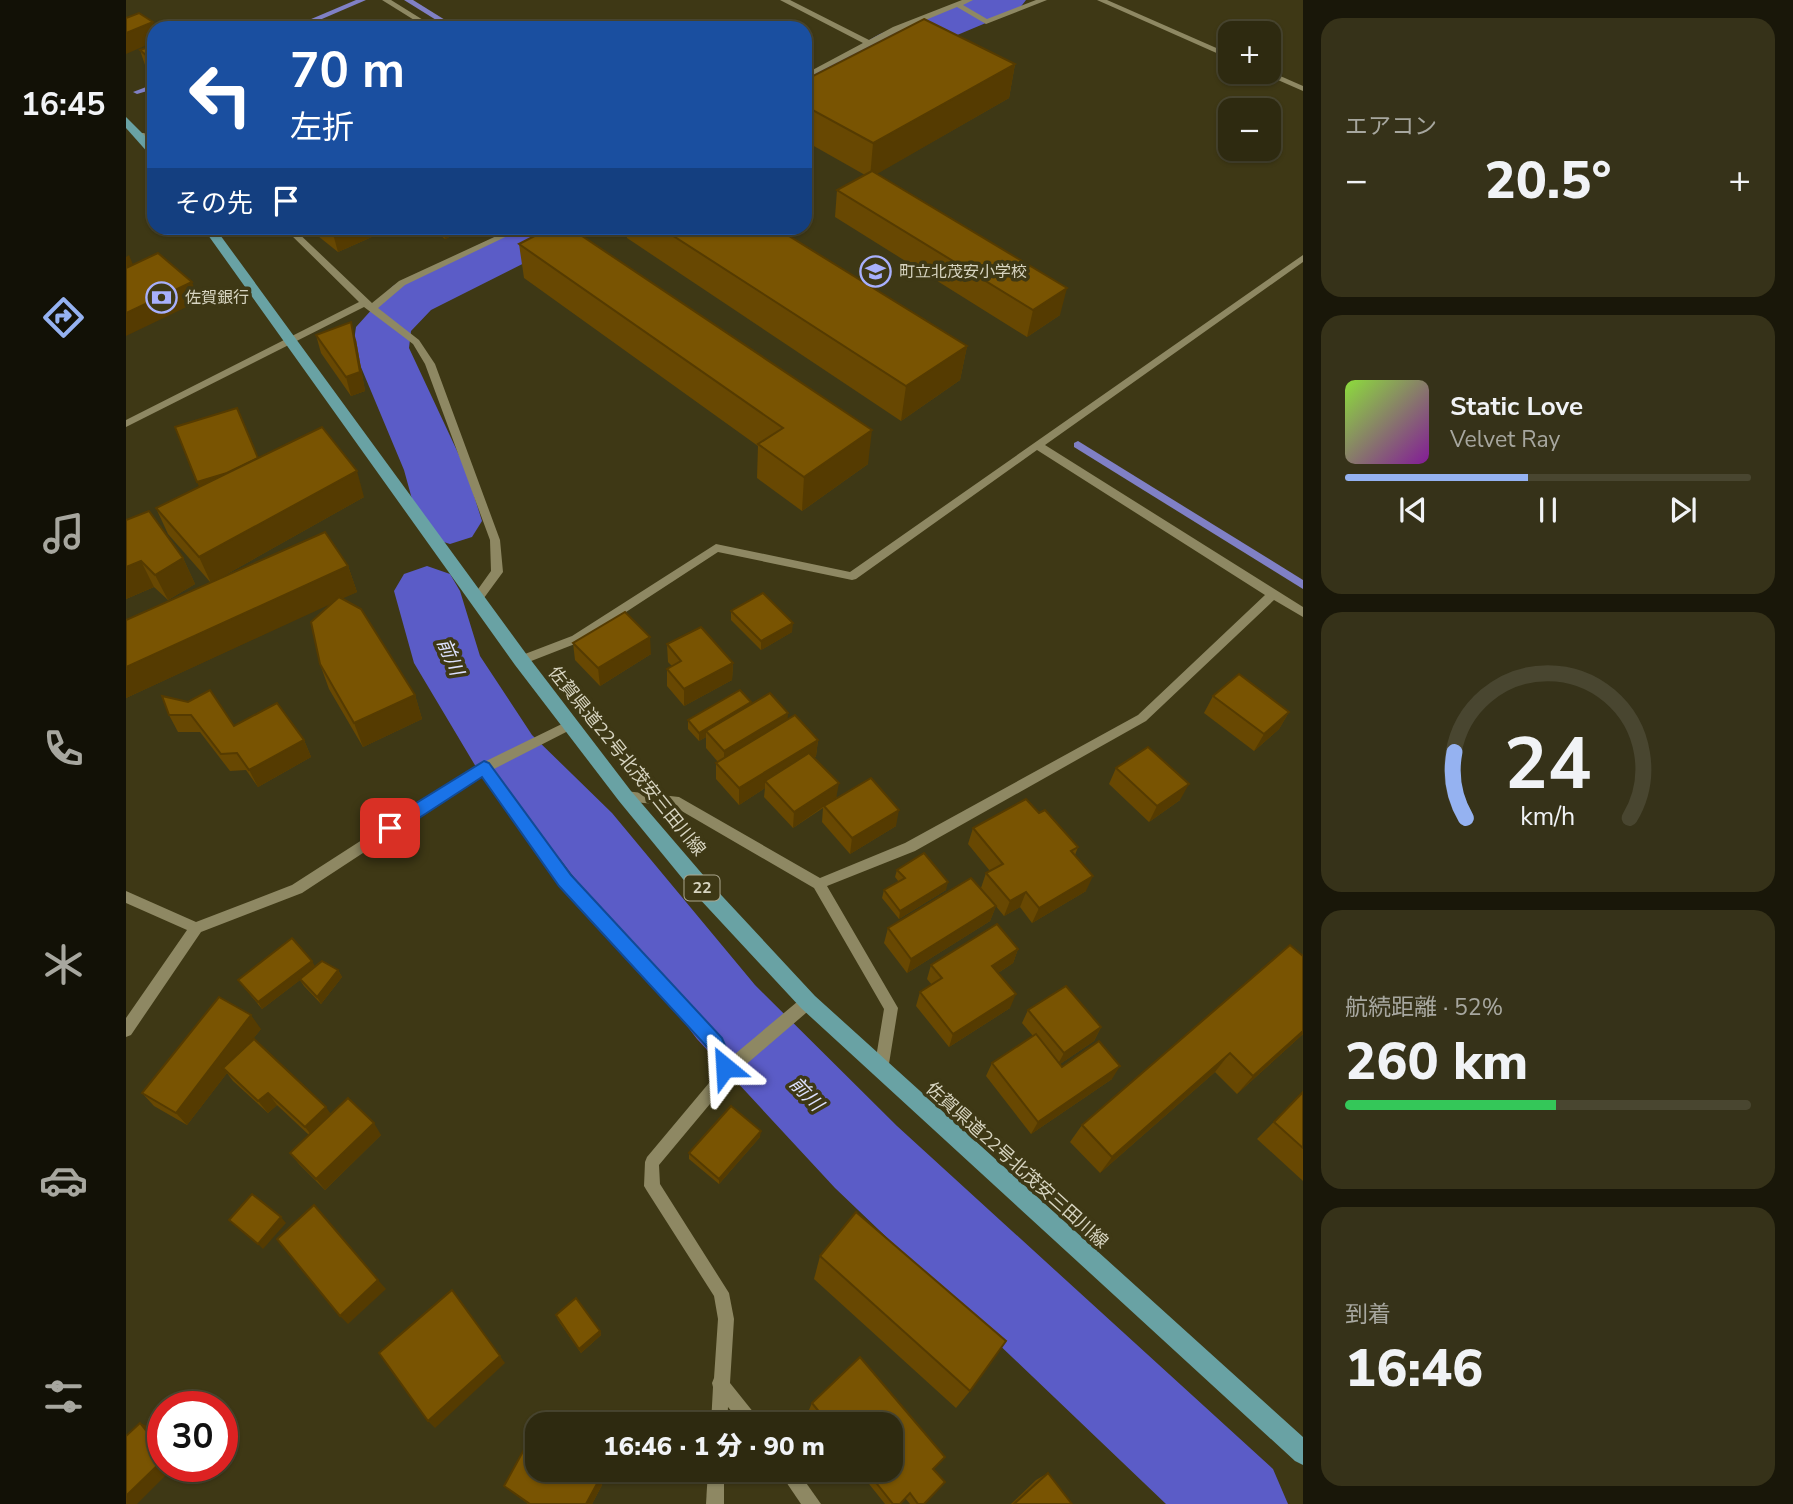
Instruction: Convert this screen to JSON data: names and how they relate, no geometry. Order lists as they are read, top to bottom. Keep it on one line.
{"streets":{"main road":["佐賀県道22号北茂安三田川線","22"]},"water":["前川"],"places":{"school or university":["町立北茂安小学校"],"bank":["佐賀銀行"]},"page":{"tabs":"16:45","tile":["エアコン",["航続距離 · 52%","260 km"],["到着","16:46"]],"map_buttons":["+","−"],"turn":["70 m","左折"],"heat":["−","20.5°","+"],"then":"その先","song":["Static Love","Velvet Ray"],"limit":"30","trip":"16:46 · 1 分 · 90 m","gauge":["24","km/h"]}}
